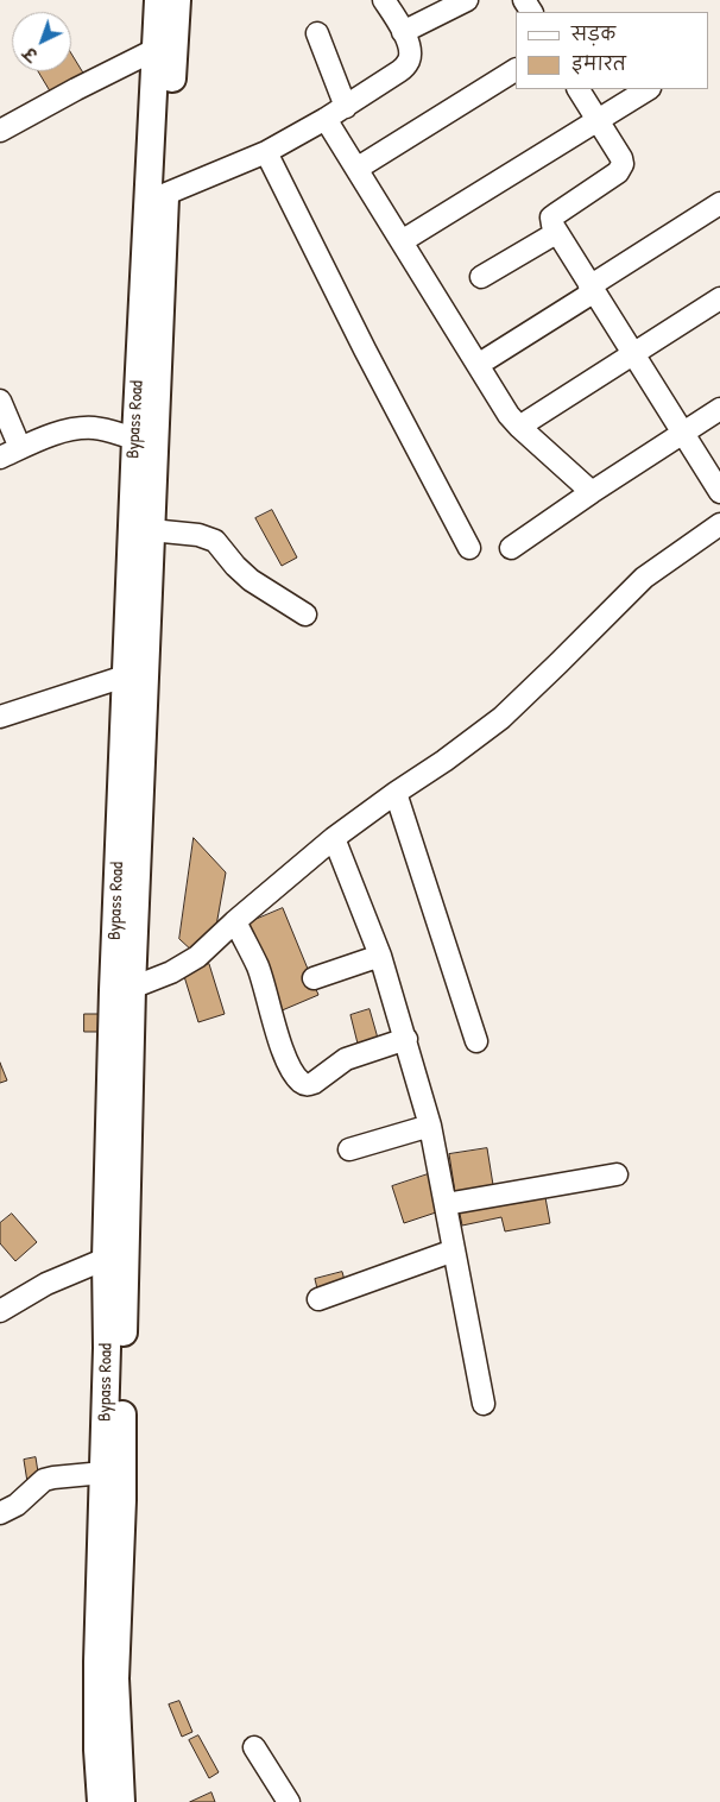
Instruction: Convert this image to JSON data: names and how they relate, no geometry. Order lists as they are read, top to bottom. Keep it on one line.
{"streets":{"main road":["Bypass Road"]},"legend":["सड़क","इमारत"],"north":"bottom left"}
